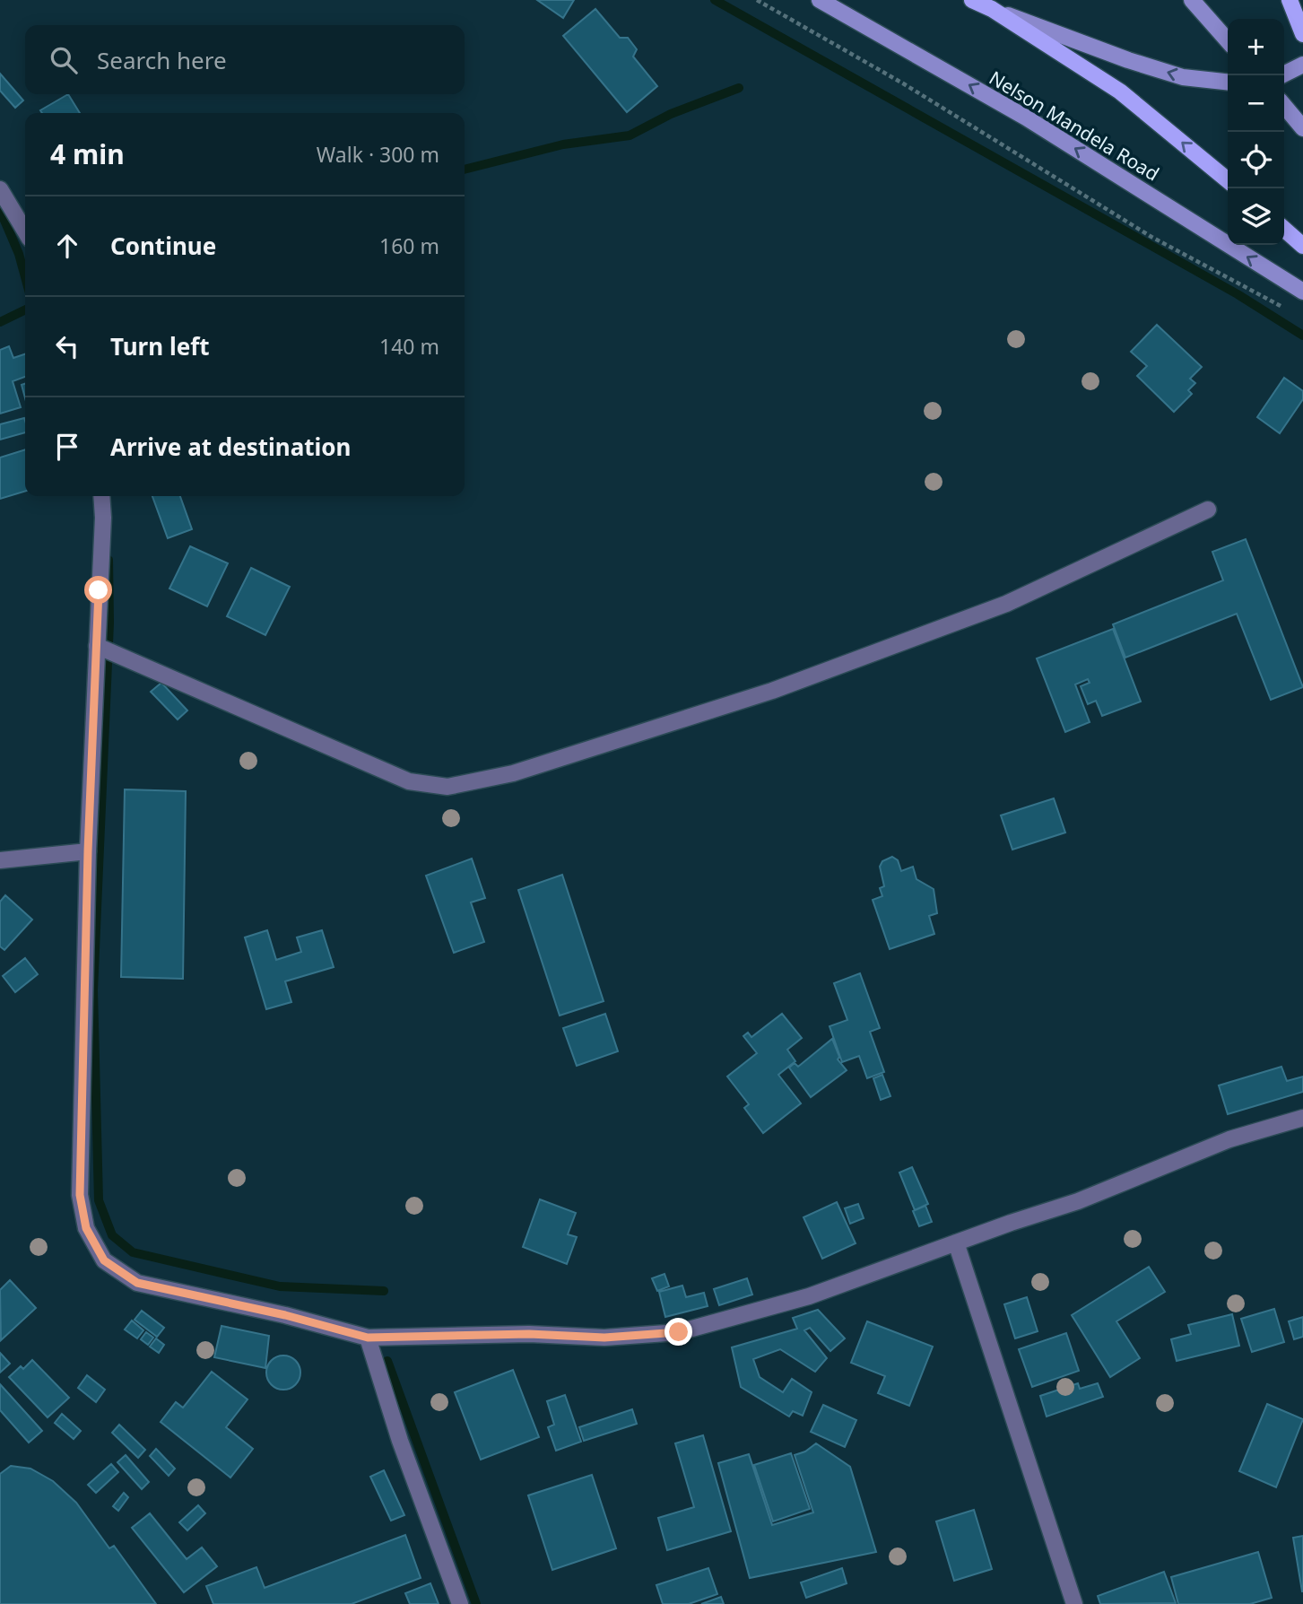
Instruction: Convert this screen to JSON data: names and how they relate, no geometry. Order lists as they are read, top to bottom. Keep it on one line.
{"streets":{"main road":["Nelson Mandela Road"]},"page":{"map_buttons":["+","−"],"search":"Search here","heading":["4 min","Walk · 300 m"],"list":[["Continue","160 m"],["Turn left","140 m"],"Arrive at destination"]}}
